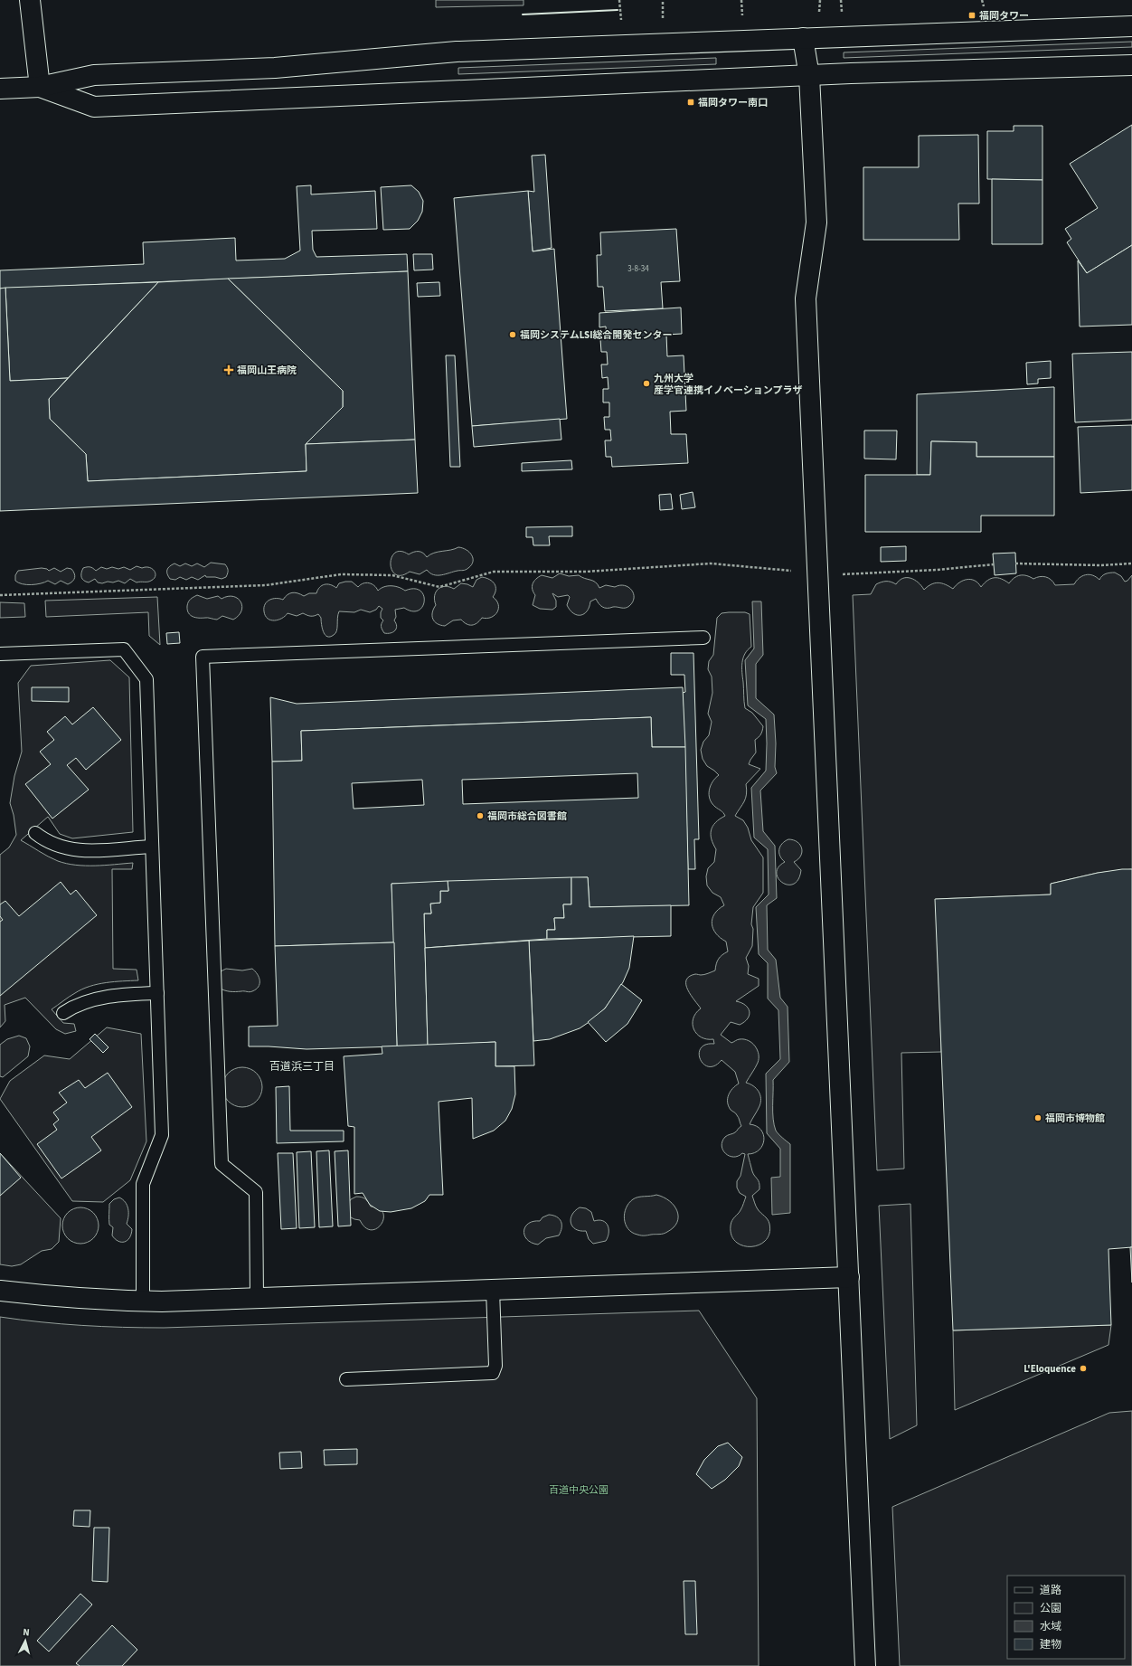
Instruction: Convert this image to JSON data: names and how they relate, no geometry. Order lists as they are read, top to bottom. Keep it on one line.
{"districts":["百道浜三丁目"],"parks":["百道中央公園"],"places":{"transit":["福岡タワー","福岡タワー南口"],"other":["福岡システムLSI総合開発センター","九州大学 産学官連携イノベーションプラザ","福岡市総合図書館","福岡市博物館","L'Eloquence"],"health":["福岡山王病院"]},"house_numbers":["3-8-34"],"legend":["道路","公園","水域","建物"],"north":"top"}
